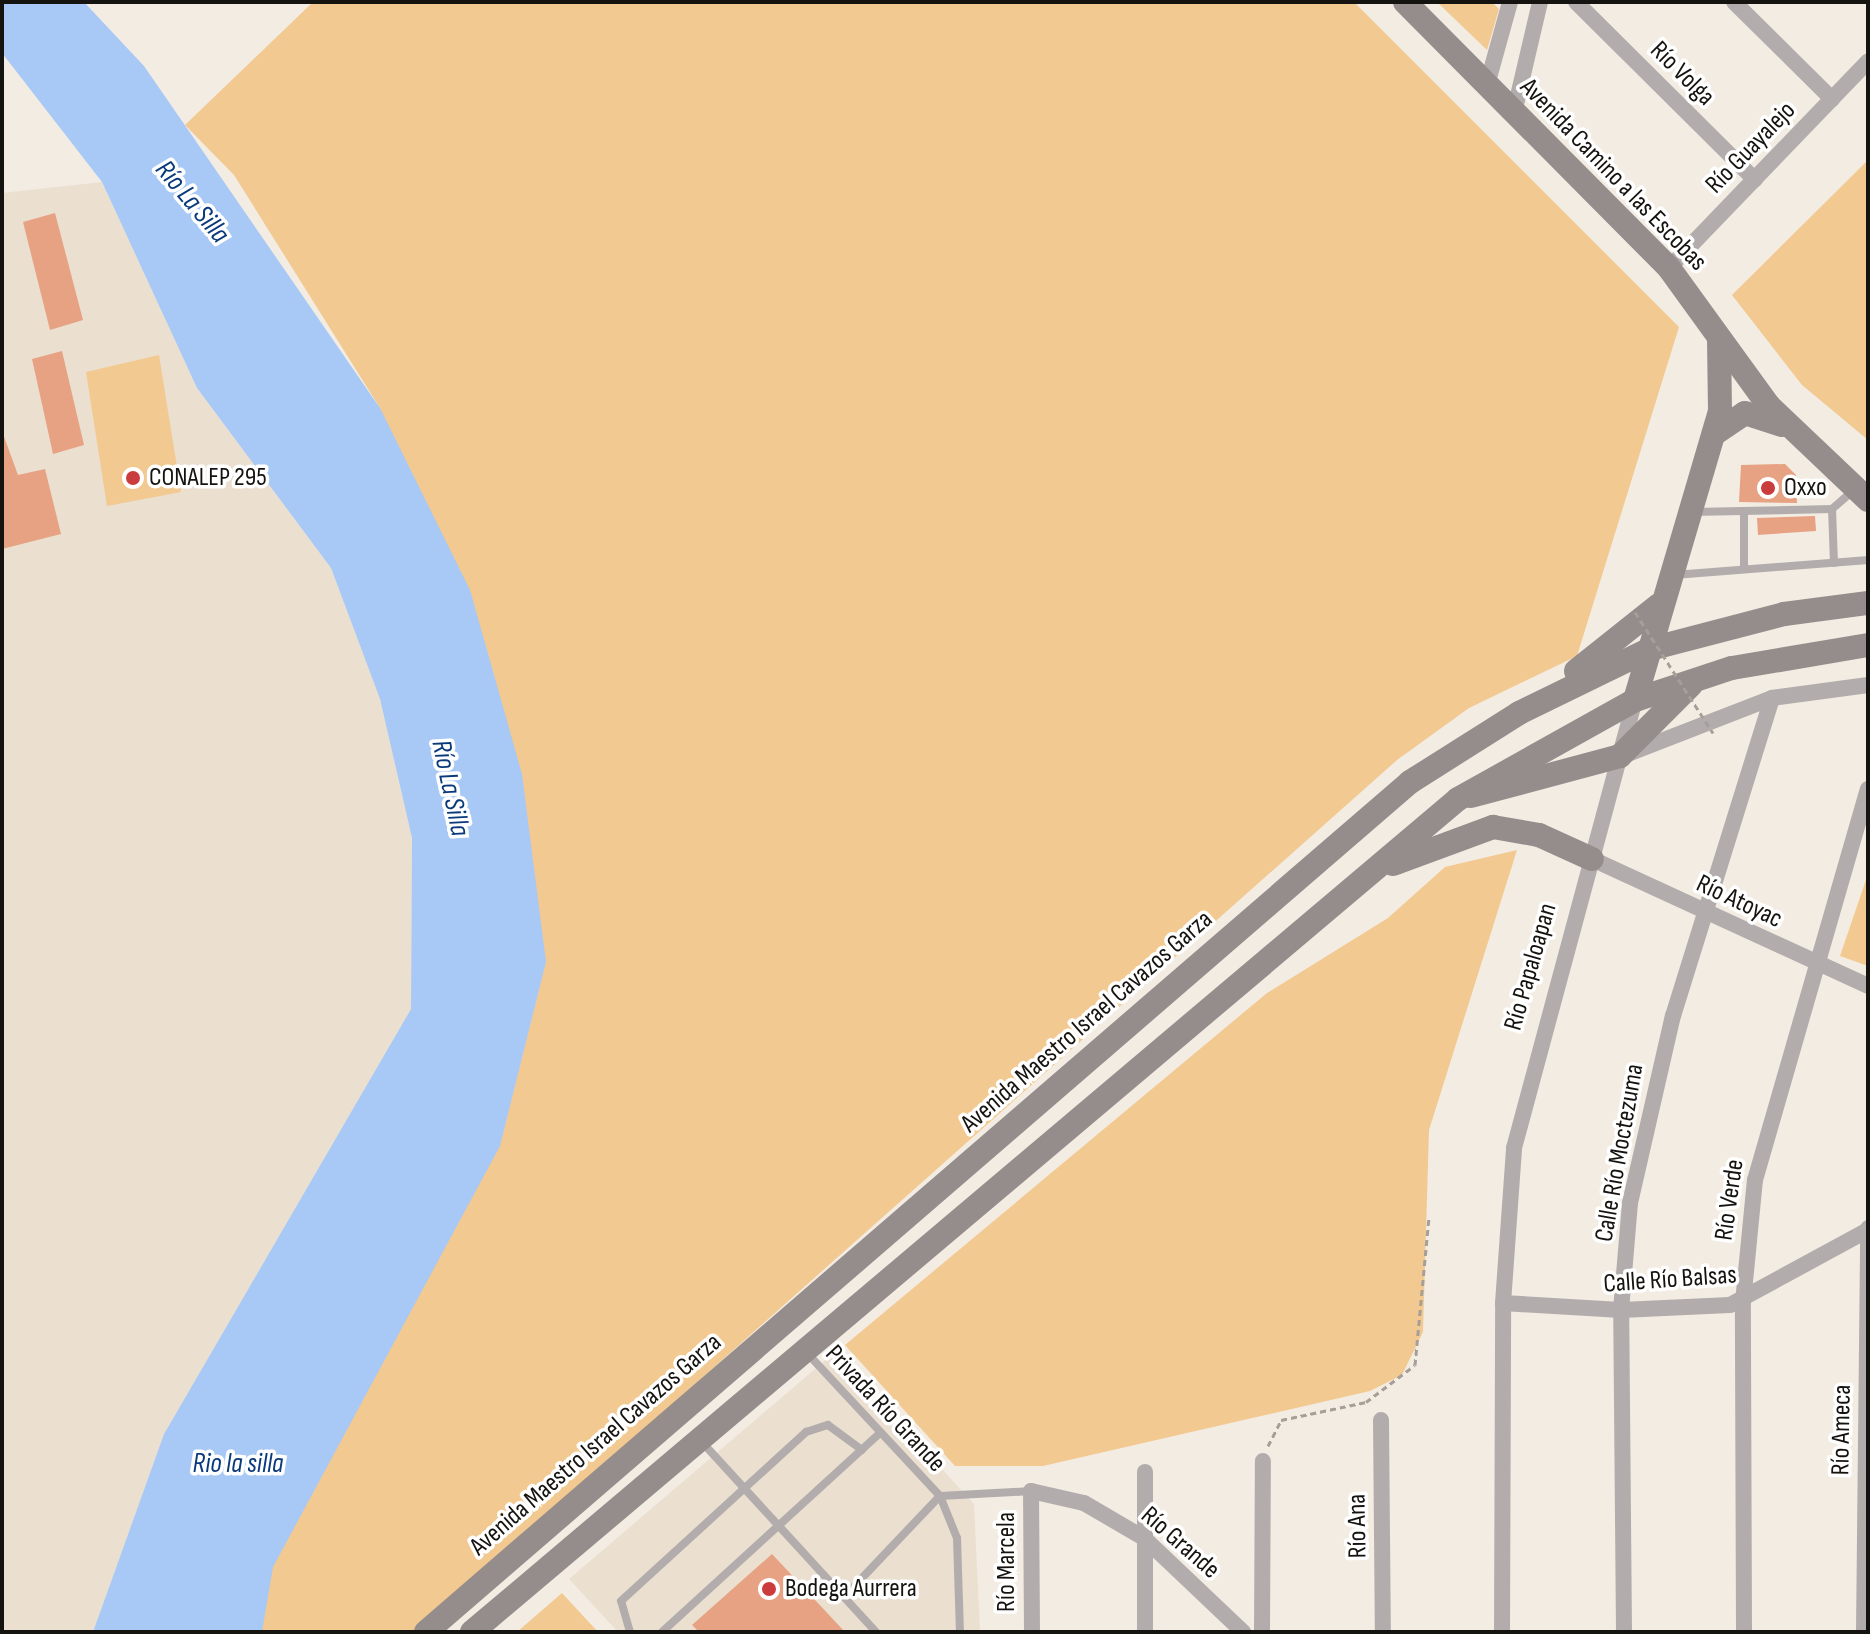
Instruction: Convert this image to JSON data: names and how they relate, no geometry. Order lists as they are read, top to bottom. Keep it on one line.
{"streets":{"main road":["Avenida Camino a las Escobas","Río Papaloapan","Avenida Maestro Israel Cavazos Garza"],"street":["Río Volga","Río Guayalejo","Río Atoyac","Calle Río Moctezuma","Río Verde","Calle Río Balsas","Río Ameca","Río Ana","Río Grande","Río Marcela"],"lane":["Privada Río Grande"]},"crossings":[["Río Volga","Río Guayalejo"],["Río Guayalejo","Avenida Camino a las Escobas"],["Avenida Camino a las Escobas","Río Papaloapan"],["Río Atoyac","Río Papaloapan"],["Río Atoyac","Calle Río Moctezuma"],["Río Atoyac","Río Verde"],["Río Papaloapan","Avenida Maestro Israel Cavazos Garza"],["Río Papaloapan","Calle Río Balsas"],["Calle Río Moctezuma","Calle Río Balsas"],["Río Verde","Calle Río Balsas"],["Calle Río Balsas","Río Ameca"],["Privada Río Grande","Río Grande"],["Privada Río Grande","Río Marcela"],["Río Grande","Río Marcela"]],"water":["Río La Silla","Rio la silla"],"places":["CONALEP 295","Oxxo","Bodega Aurrera"]}
